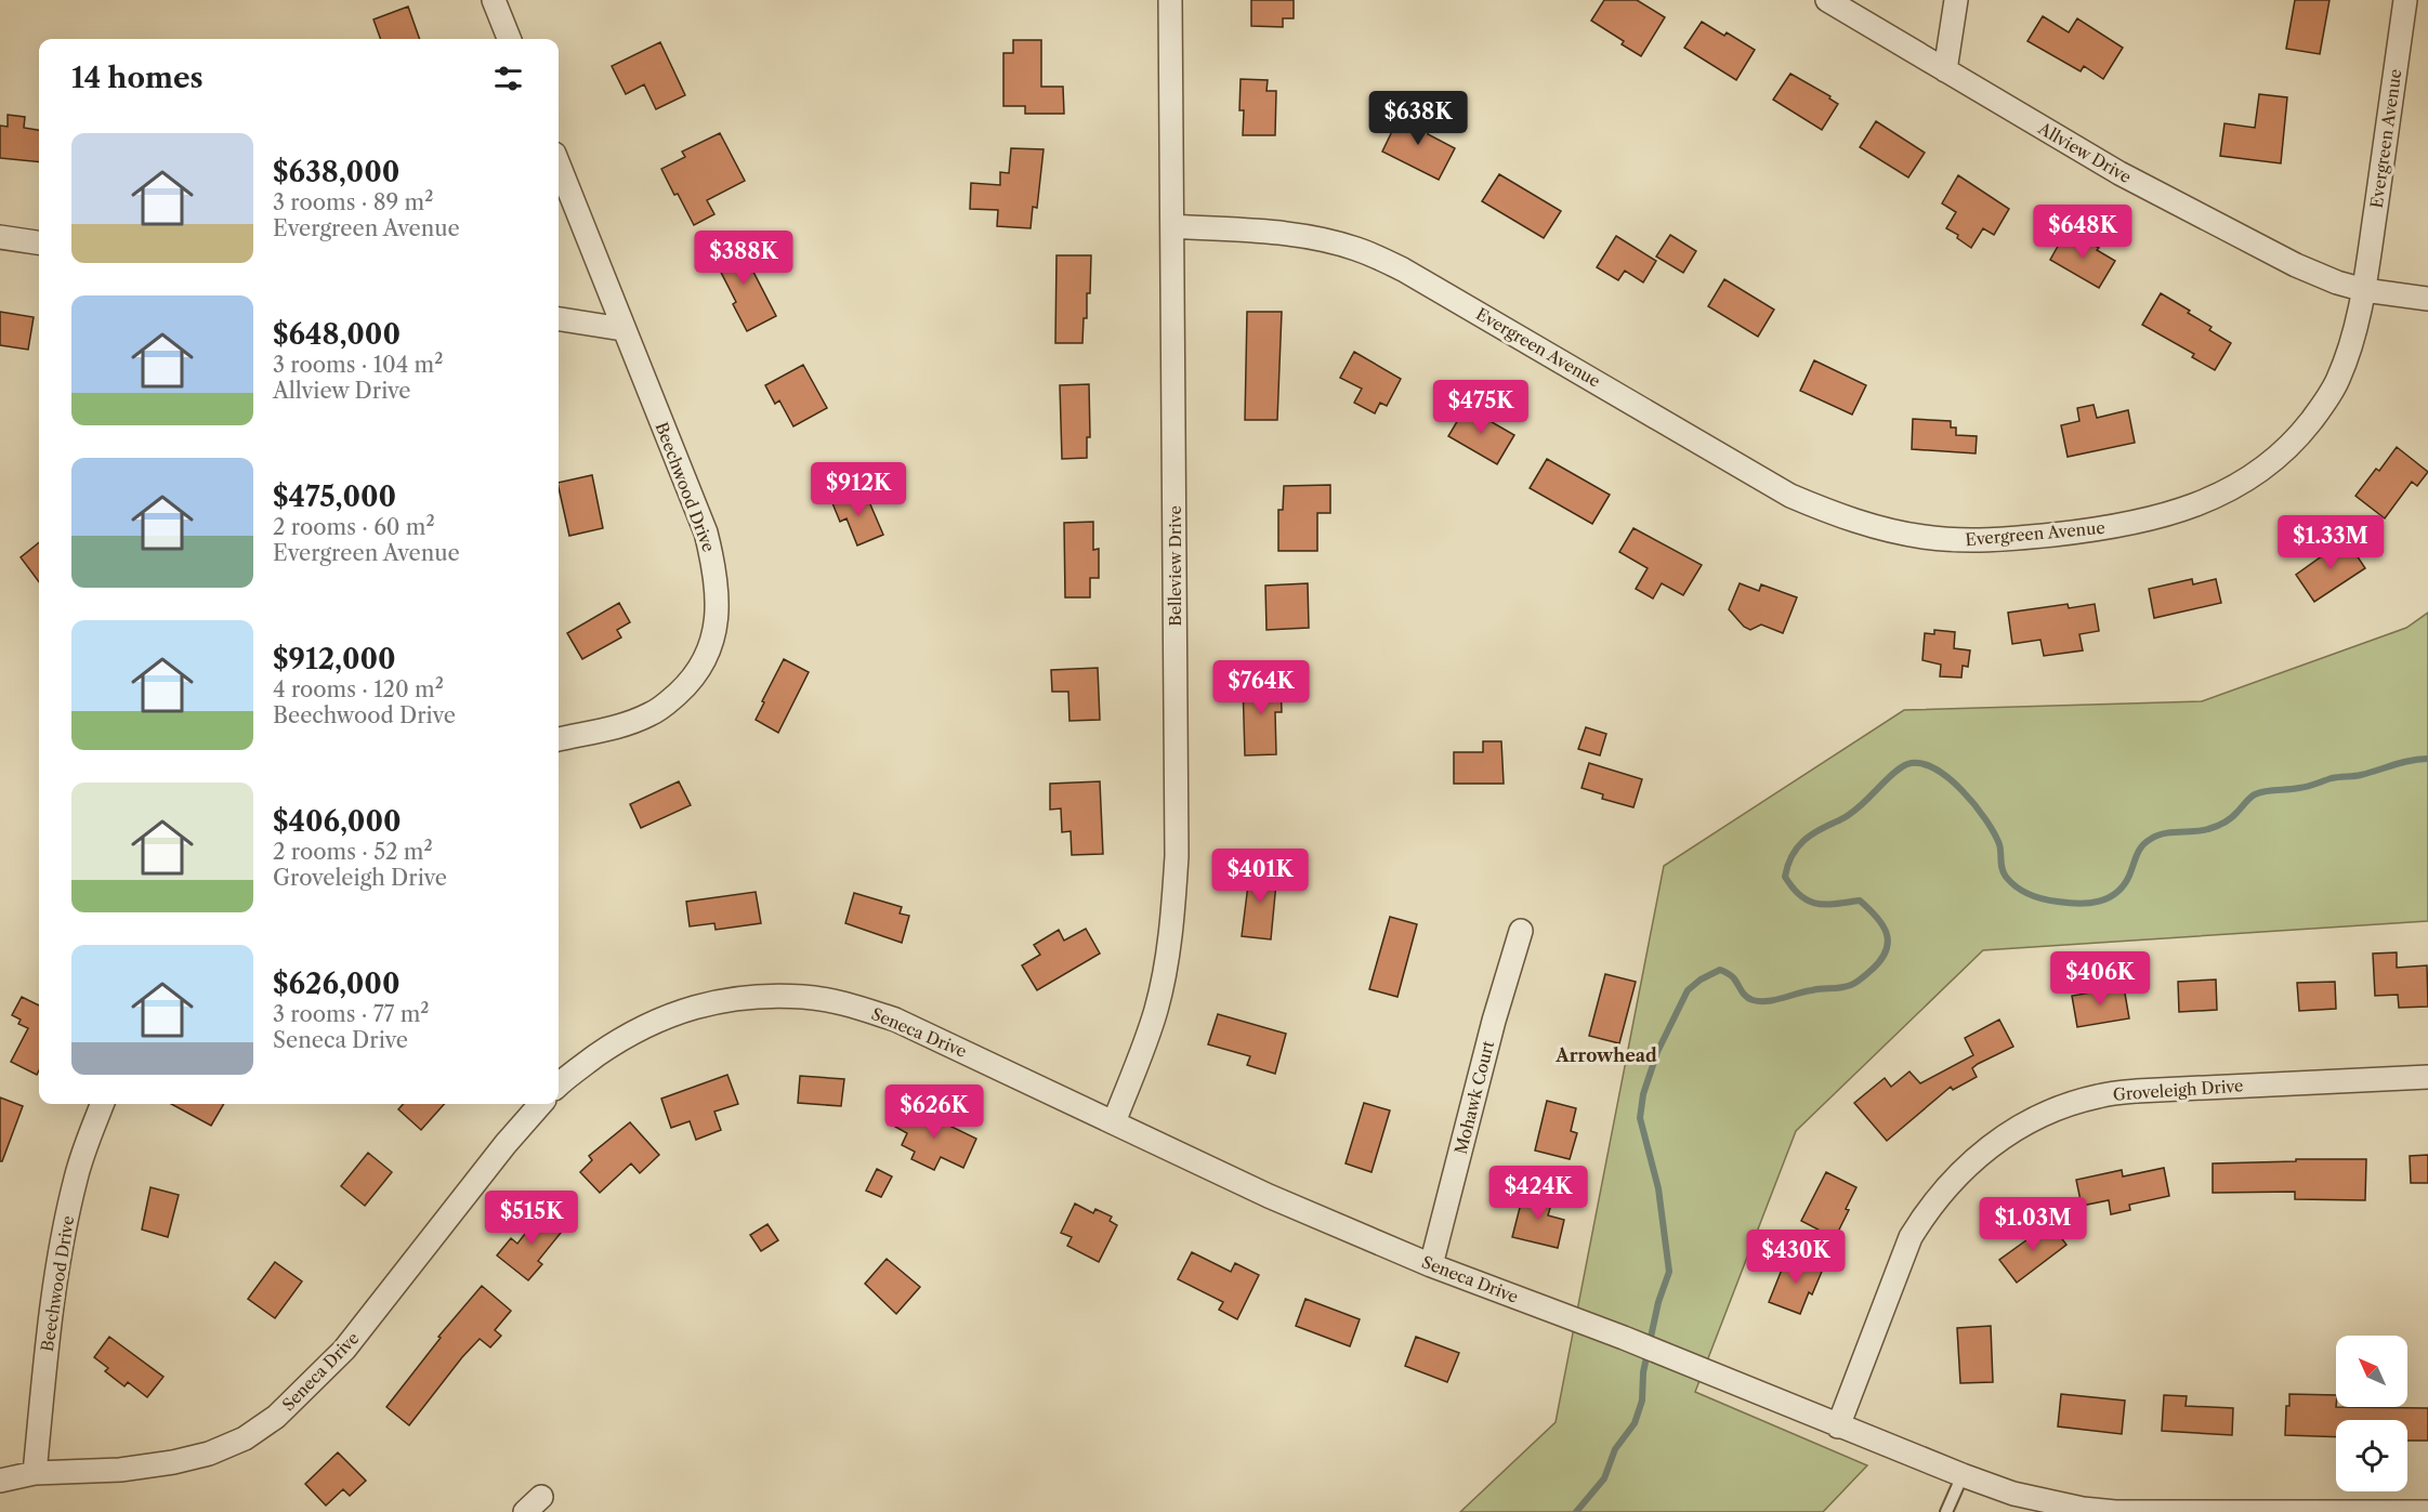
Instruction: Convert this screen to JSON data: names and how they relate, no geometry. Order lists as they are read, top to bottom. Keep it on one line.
{"streets":{"street":["Evergreen Avenue","Allview Drive","Beechwood Drive","Belleview Drive","Seneca Drive","Groveleigh Drive","Mohawk Court"]},"crossings":[["Evergreen Avenue","Allview Drive"],["Evergreen Avenue","Belleview Drive"],["Beechwood Drive","Seneca Drive"],["Belleview Drive","Seneca Drive"],["Seneca Drive","Groveleigh Drive"],["Seneca Drive","Mohawk Court"]],"districts":["Arrowhead"],"north":"top left","page":{"heading":"14 homes","price":["$638K","$648K","$388K","$475K","$912K","$1.33M","$764K","$401K","$406K","$626K","$424K","$515K","$1.03M","$430K"],"list":[{"name":"$638,000","note":"3 rooms · 89 m² · Evergreen Avenue"},{"name":"$648,000","note":"3 rooms · 104 m² · Allview Drive"},{"name":"$475,000","note":"2 rooms · 60 m² · Evergreen Avenue"},{"name":"$912,000","note":"4 rooms · 120 m² · Beechwood Drive"},{"name":"$406,000","note":"2 rooms · 52 m² · Groveleigh Drive"},{"name":"$626,000","note":"3 rooms · 77 m² · Seneca Drive"}]}}
